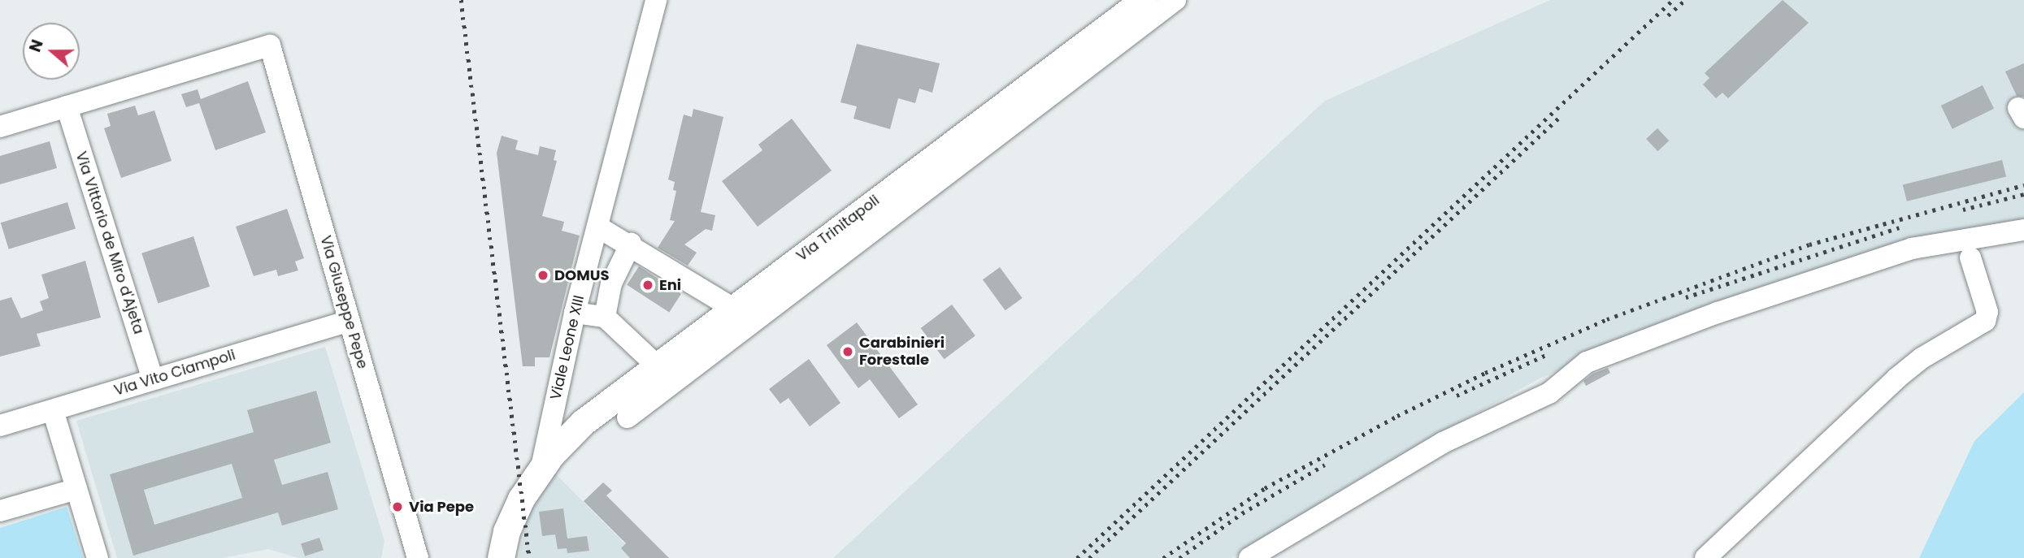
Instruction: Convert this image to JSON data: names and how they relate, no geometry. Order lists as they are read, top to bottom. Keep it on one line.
{"streets":{"main road":["Via Trinitapoli","Viale Leone XIII"],"street":["Via Vittorio de Miro d'Ajeta","Via Giuseppe Pepe","Via Vito Ciampoli"]},"crossings":[["Via Trinitapoli","Viale Leone XIII"],["Via Vittorio de Miro d'Ajeta","Via Giuseppe Pepe"],["Via Vittorio de Miro d'Ajeta","Via Vito Ciampoli"],["Via Giuseppe Pepe","Via Vito Ciampoli"]],"places":["DOMUS","Eni","Carabinieri Forestale","Via Pepe"],"north":"left"}
